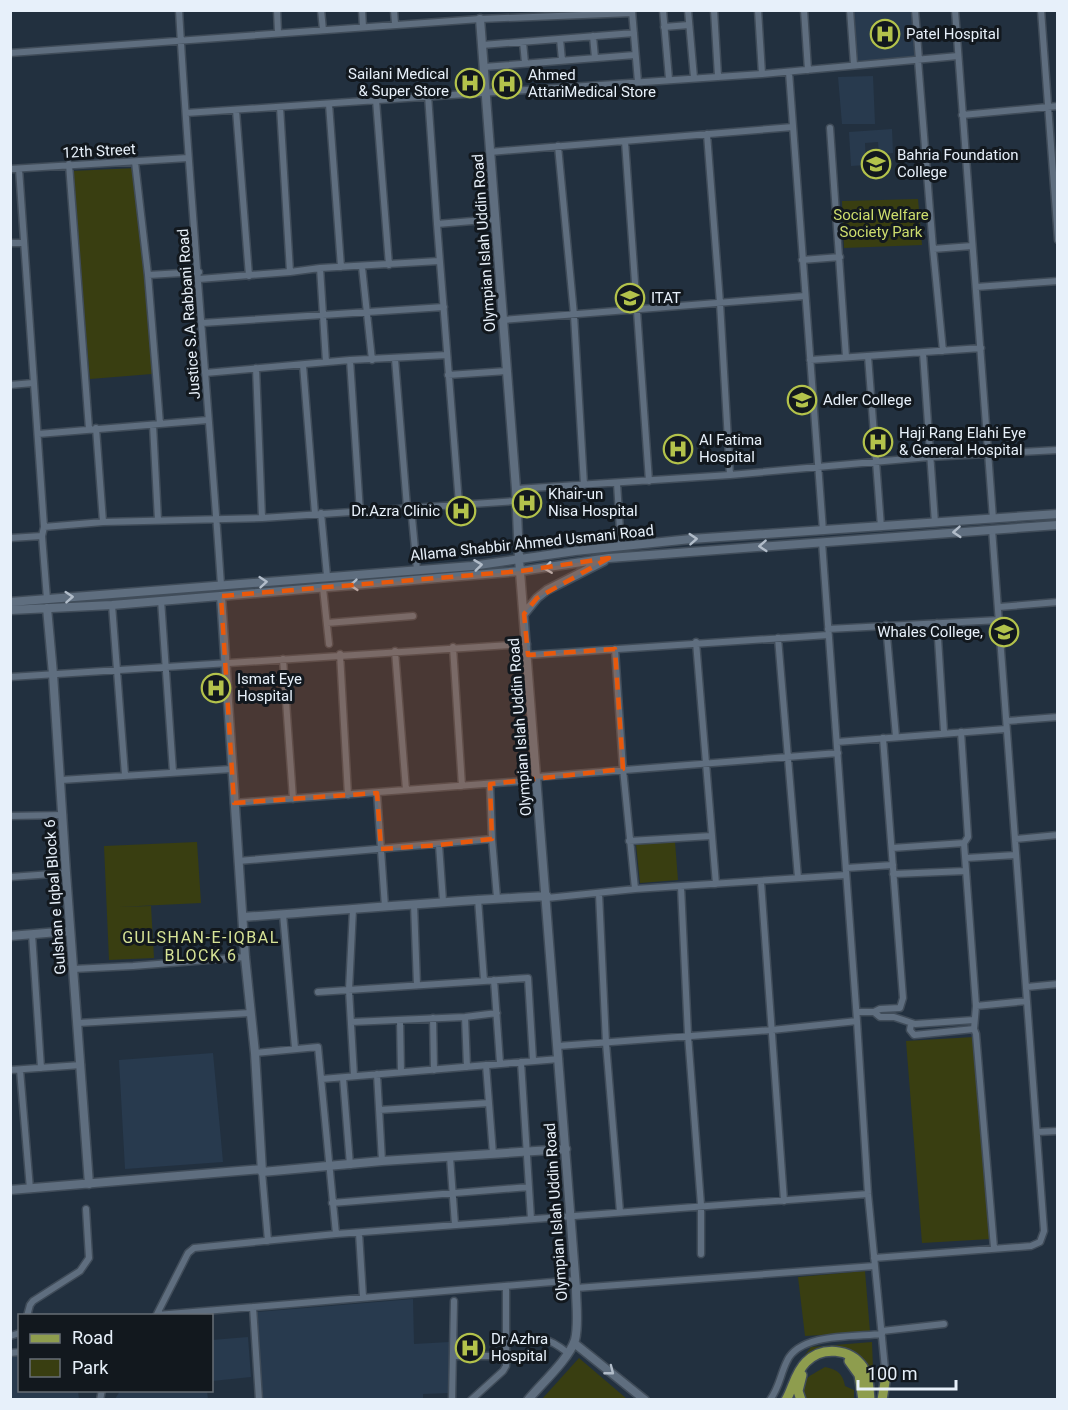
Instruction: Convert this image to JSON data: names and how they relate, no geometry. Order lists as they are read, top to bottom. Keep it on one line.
{"streets":{"street":["12th Street","Olympian Islah Uddin Road","Justice S.A Rabbani Road","Allama Shabbir Ahmed Usmani Road","Gulshan e Iqbal Block 6"]},"crossings":[["12th Street","Justice S.A Rabbani Road"],["Olympian Islah Uddin Road","Allama Shabbir Ahmed Usmani Road"],["Justice S.A Rabbani Road","Allama Shabbir Ahmed Usmani Road"],["Allama Shabbir Ahmed Usmani Road","Gulshan e Iqbal Block 6"]],"districts":["GULSHAN-E-IQBAL BLOCK 6"],"parks":["Social Welfare Society Park"],"places":{"hospital":["Patel Hospital","Sailani Medical & Super Store","Ahmed AttariMedical Store","Haji Rang Elahi Eye & General Hospital","Al Fatima Hospital","Khair-un Nisa Hospital","Dr.Azra Clinic","Ismat Eye Hospital","Dr Azhra Hospital"],"school or university":["Bahria Foundation College","ITAT","Adler College","Whales College,"]},"legend":["Road","Park"],"scale_bar":"100 m"}
